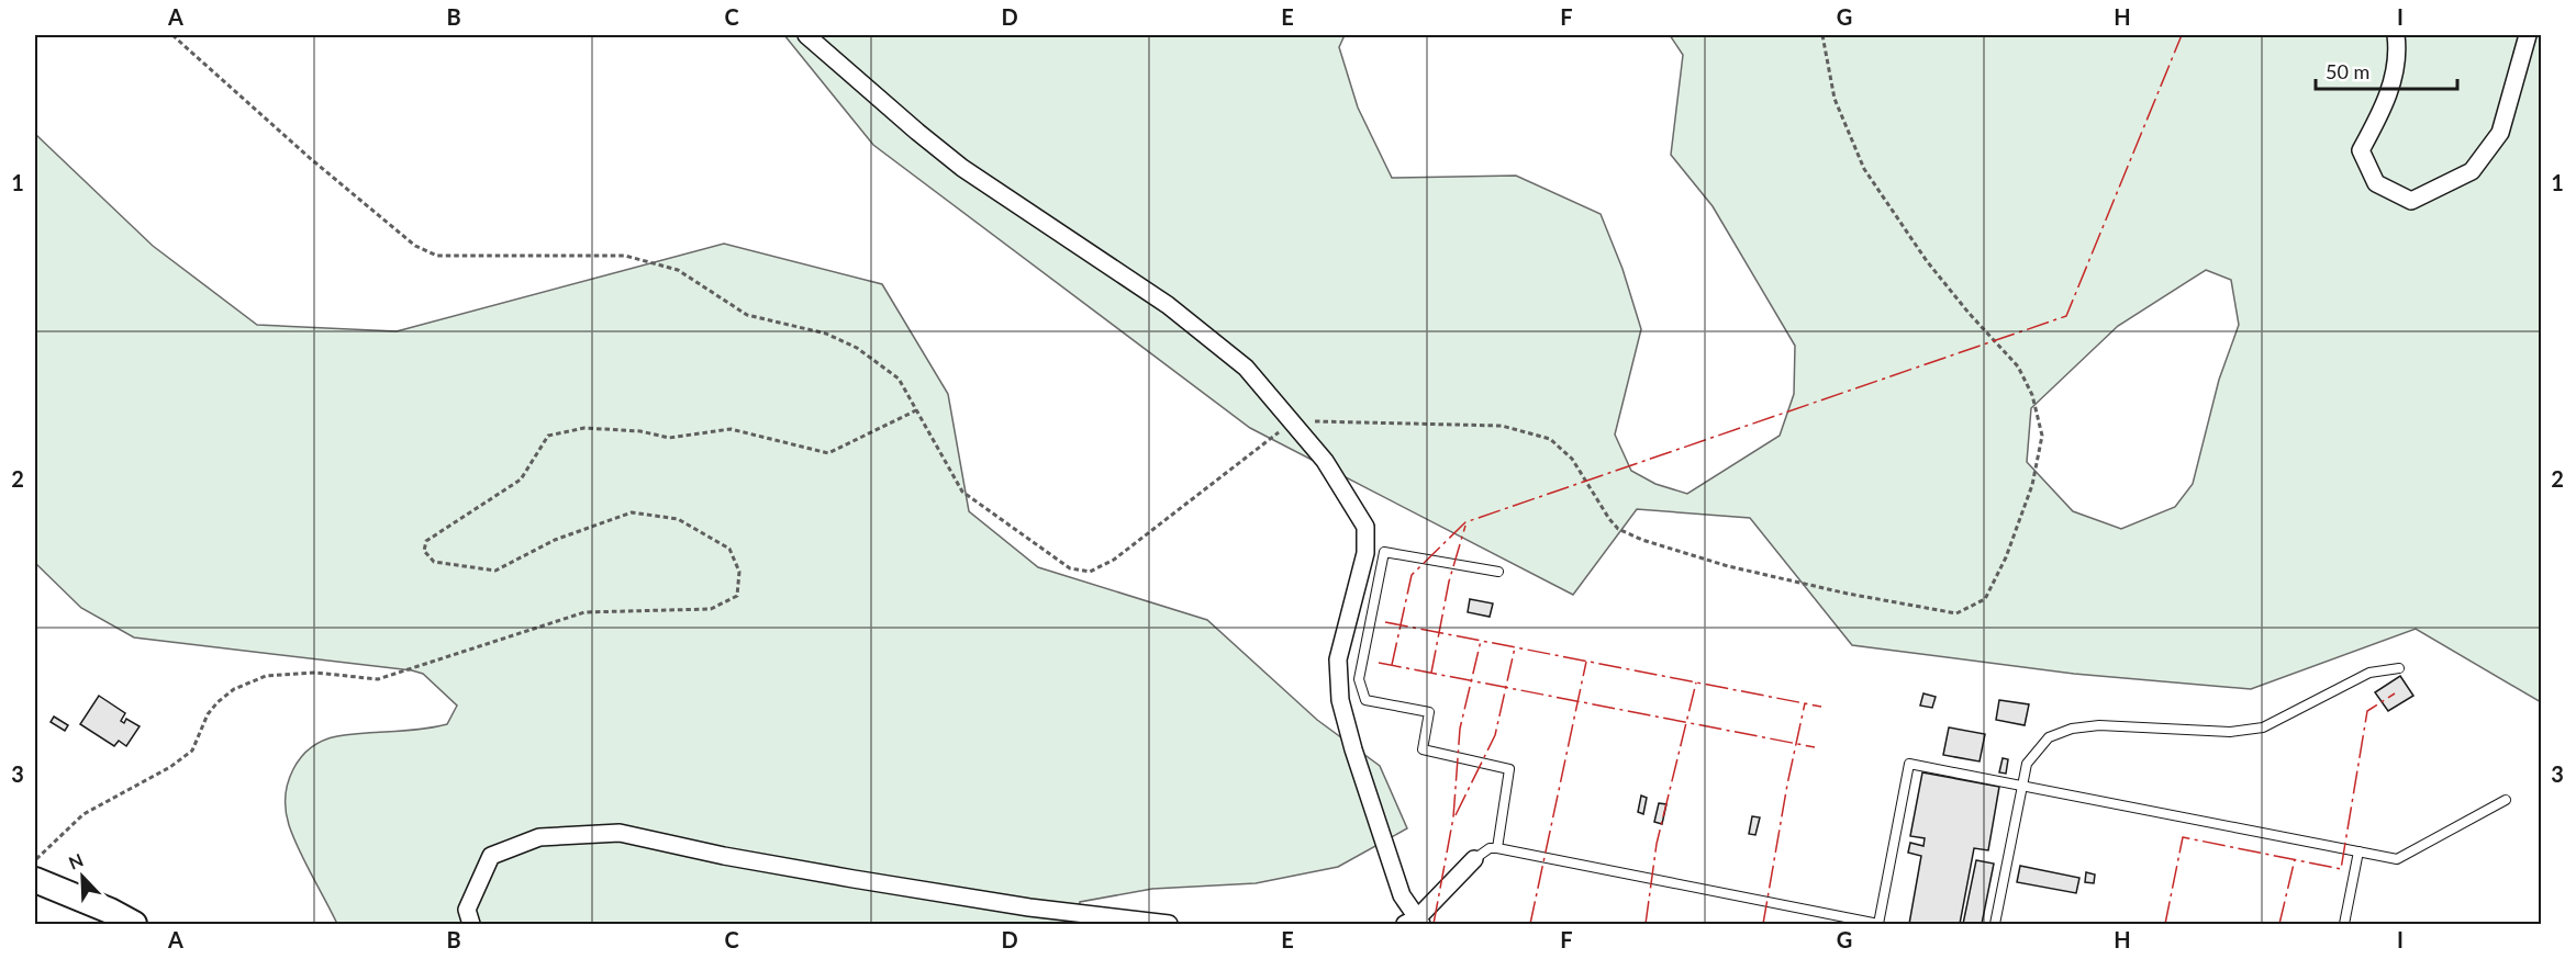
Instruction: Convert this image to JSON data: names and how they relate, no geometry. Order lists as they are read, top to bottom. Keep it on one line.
{"scale_bar":"50 m","north":"top left","grid":{"columns":["A","B","C","D","E","F","G","H","I"],"rows":["1","2","3"]}}
